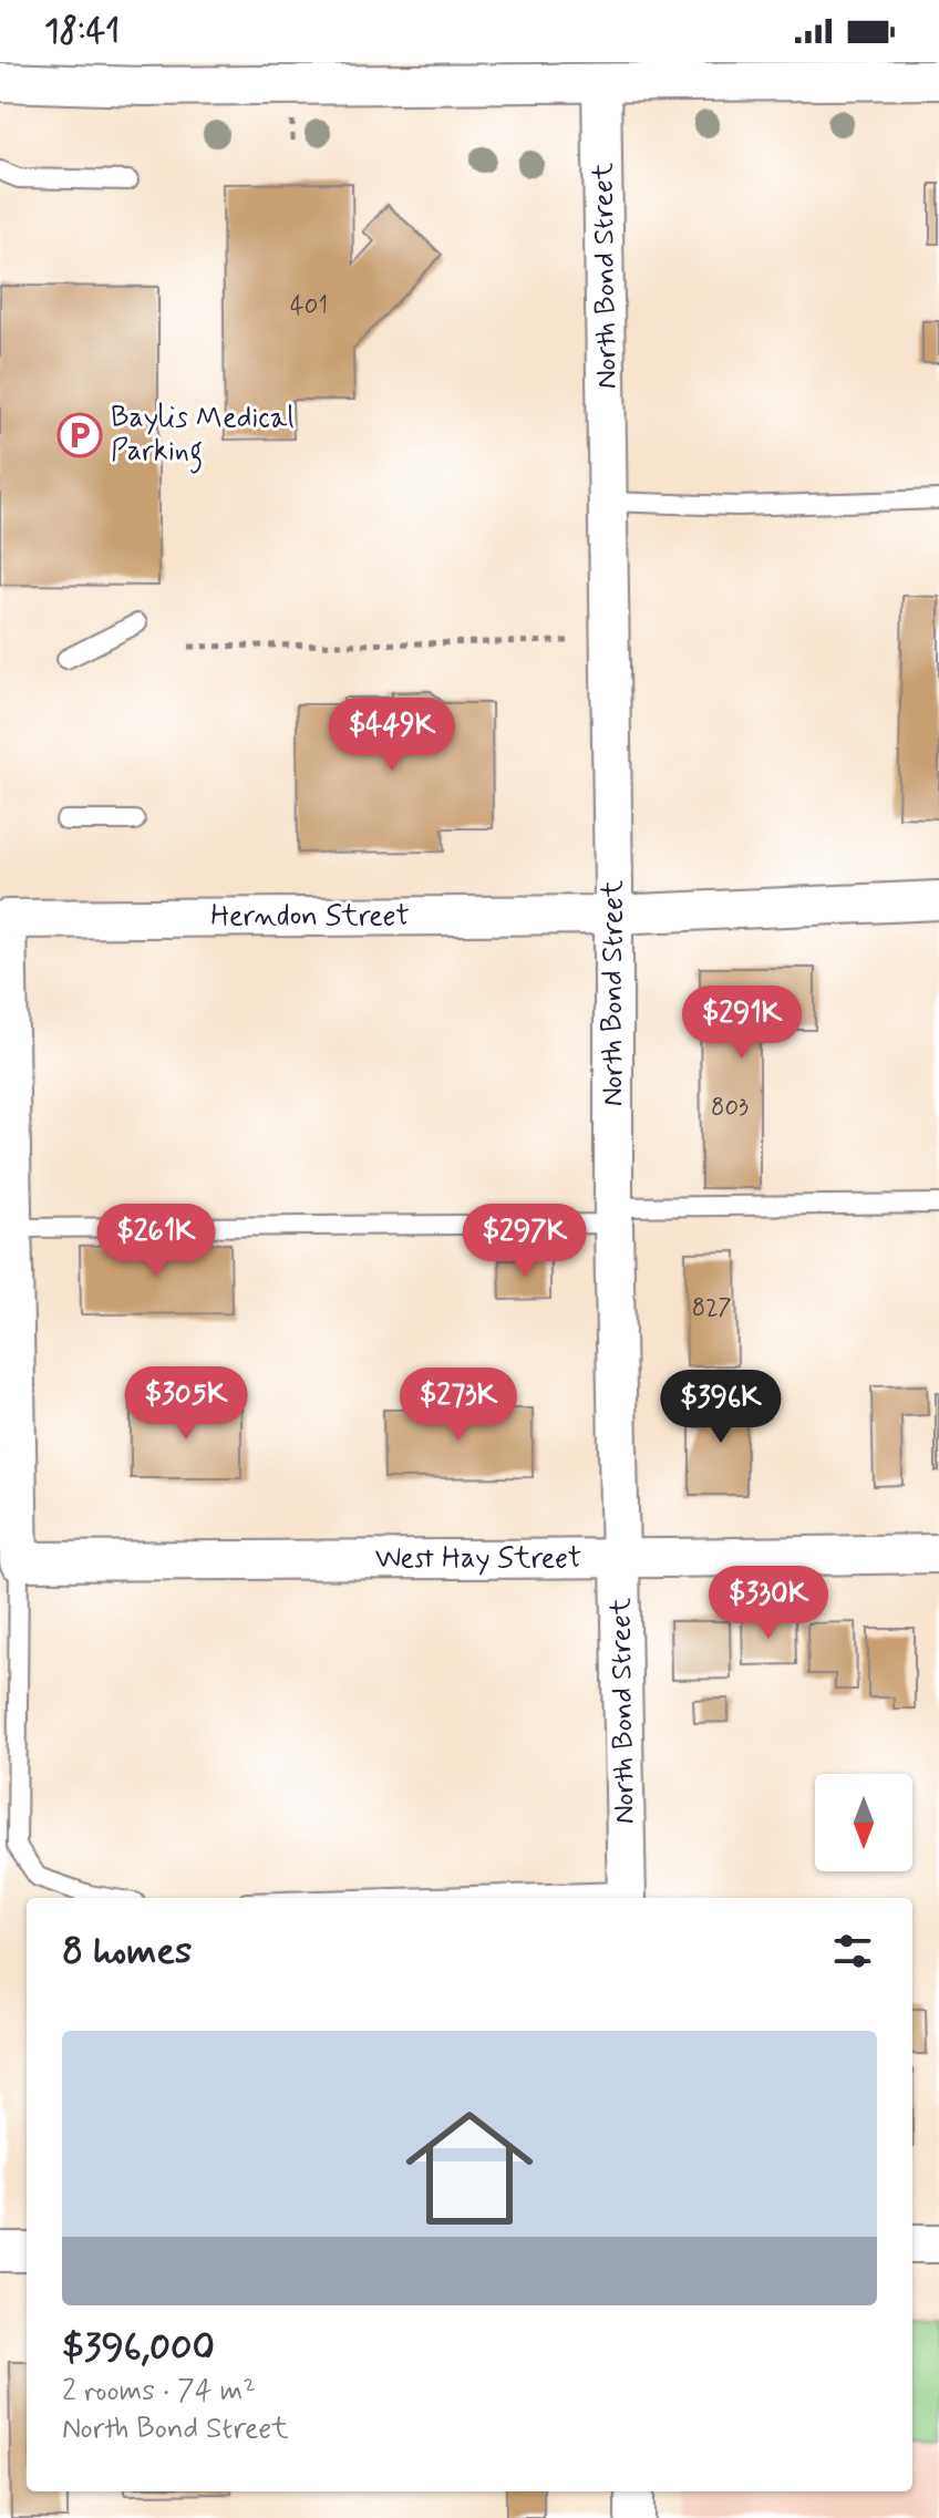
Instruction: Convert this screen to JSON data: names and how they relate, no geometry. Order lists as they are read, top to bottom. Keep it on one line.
{"streets":{"street":["North Bond Street","Herndon Street","West Hay Street"]},"crossings":[["North Bond Street","Herndon Street"],["North Bond Street","West Hay Street"]],"places":{"parking":["Baylis Medical Parking"]},"house_numbers":["401","803","827"],"north":"bottom","page":{"status":"18:41","price":["$449K","$291K","$261K","$297K","$305K","$273K","$396K","$330K"],"heading":"8 homes","list":[{"name":"$396,000","note":"2 rooms · 74 m² · North Bond Street"}]}}
